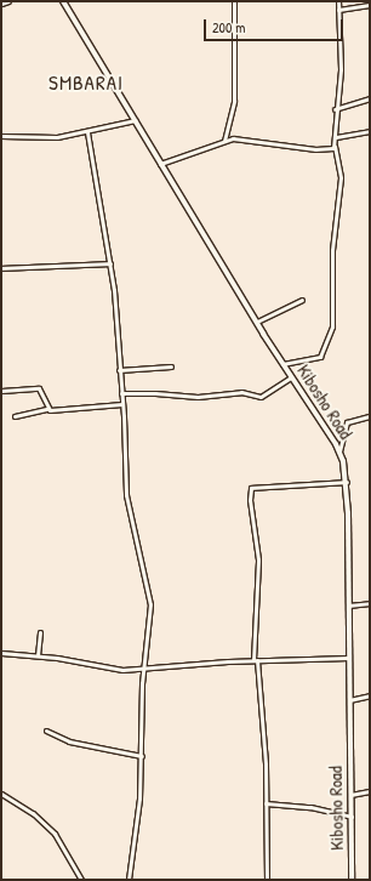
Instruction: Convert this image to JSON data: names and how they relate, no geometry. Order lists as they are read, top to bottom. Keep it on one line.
{"streets":{"street":["Kibosho Road"]},"districts":["SMBARAI"],"scale_bar":"200 m"}
